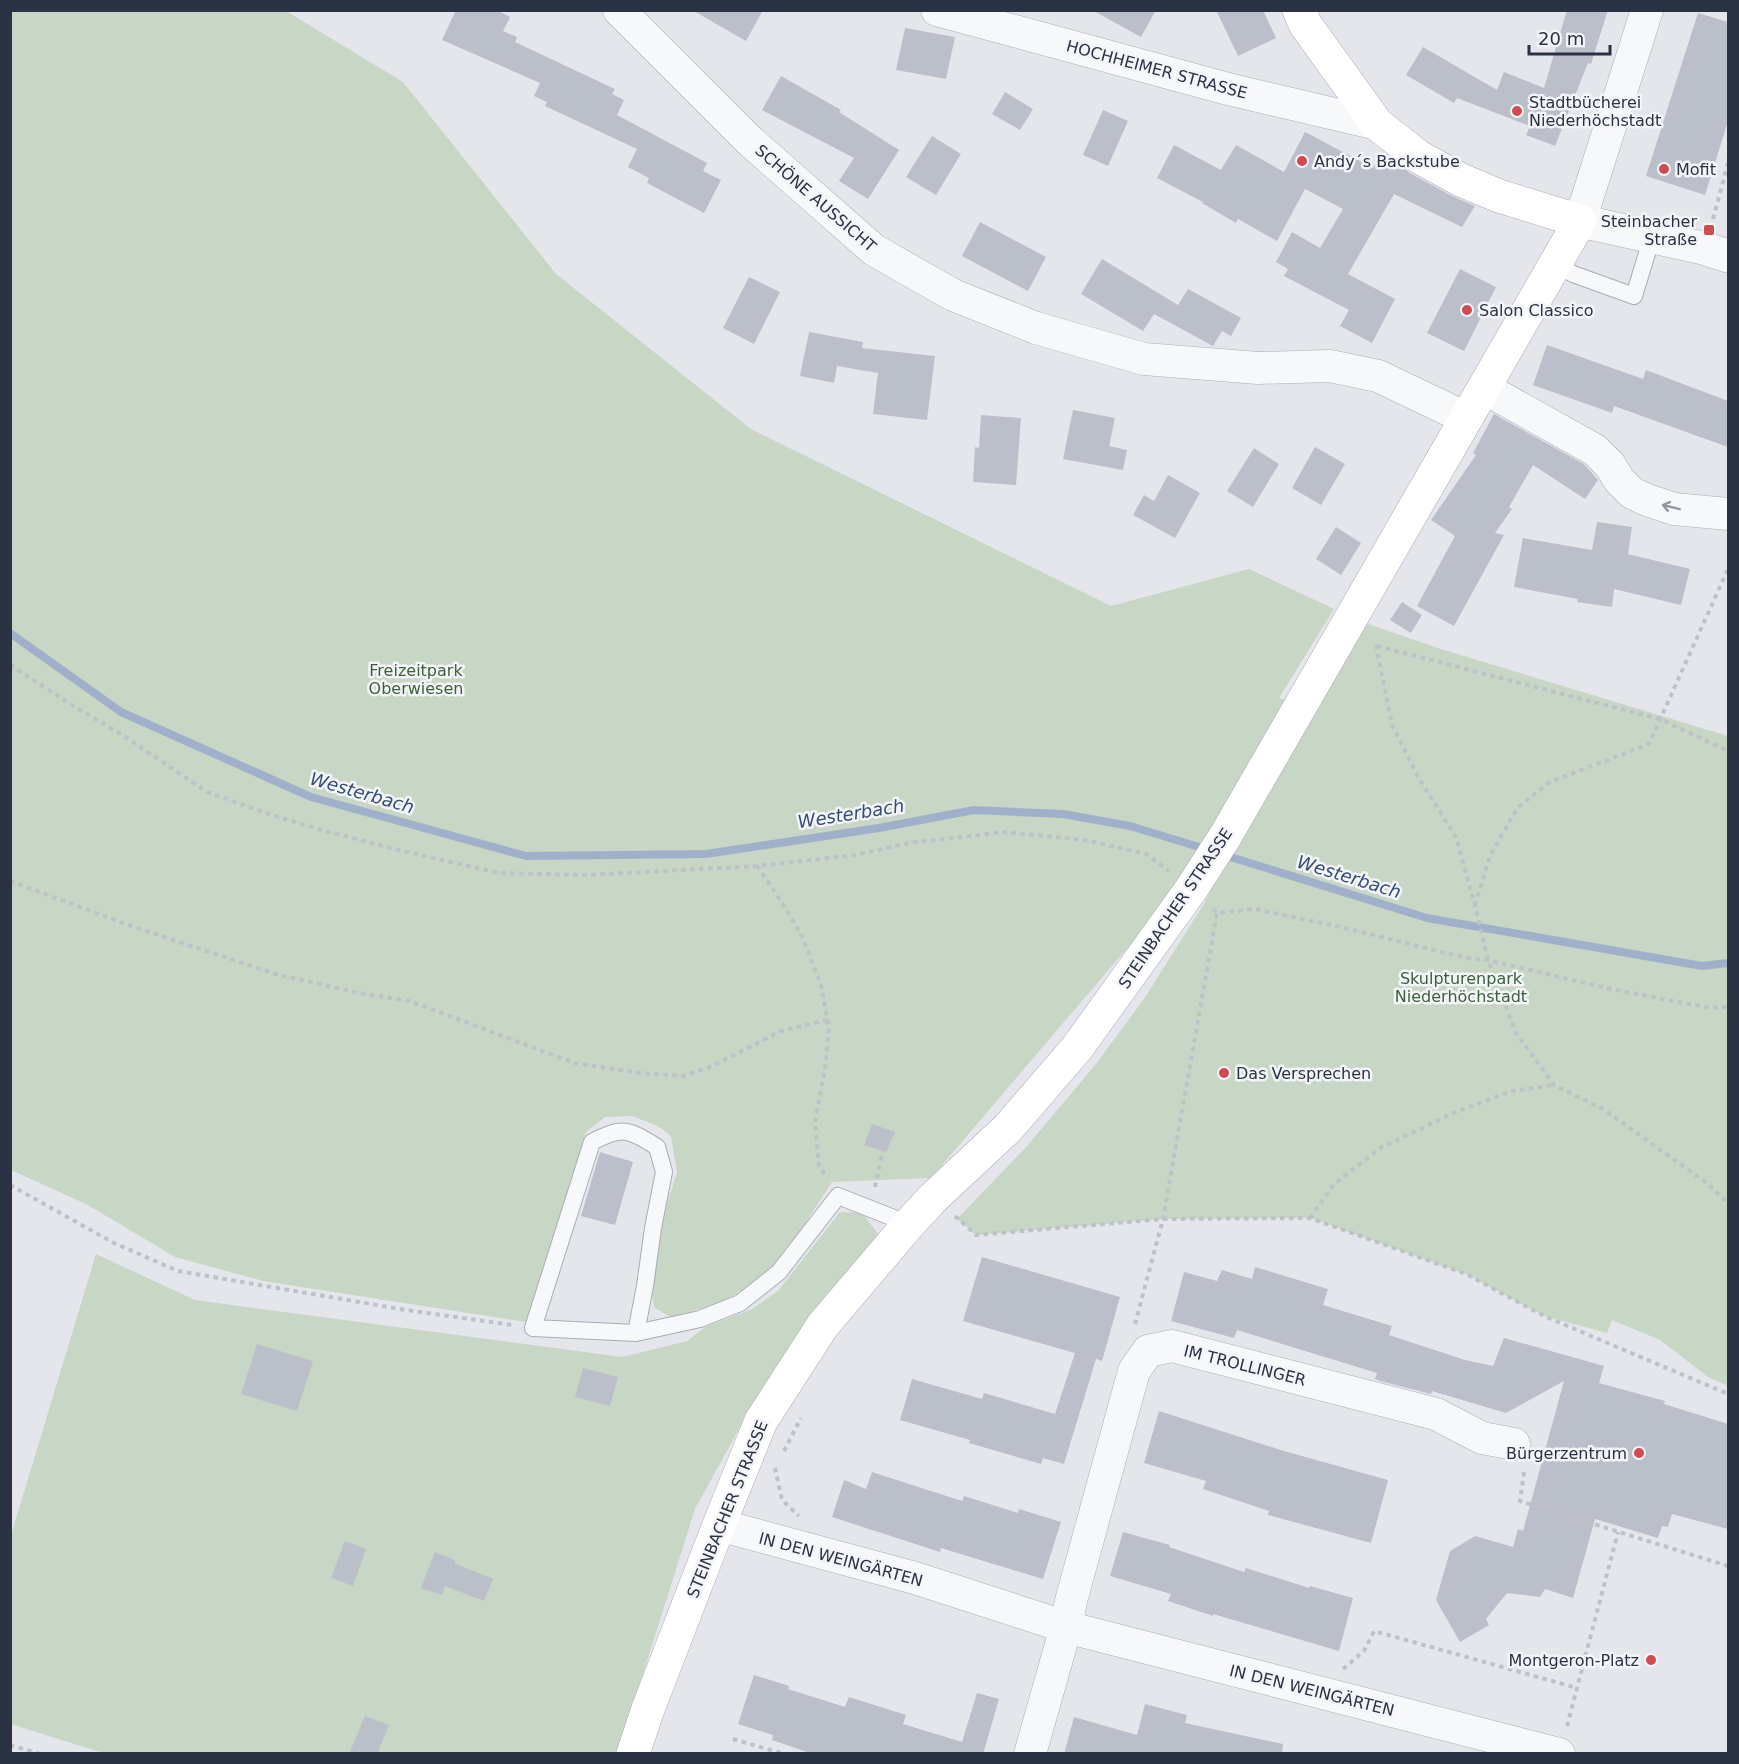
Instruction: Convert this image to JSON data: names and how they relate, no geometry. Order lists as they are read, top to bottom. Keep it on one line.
{"streets":{"main road":["STEINBACHER STRASSE"],"street":["HOCHHEIMER STRASSE","SCHÖNE AUSSICHT","IM TROLLINGER","IN DEN WEINGÄRTEN"]},"crossings":[["SCHÖNE AUSSICHT","STEINBACHER STRASSE"],["STEINBACHER STRASSE","IN DEN WEINGÄRTEN"]],"water":["Westerbach"],"parks":["Freizeitpark Oberwiesen","Skulpturenpark Niederhöchstadt"],"places":{"other":["Stadtbücherei Niederhöchstadt","Andy´s Backstube","Mofit","Salon Classico","Das Versprechen","Bürgerzentrum","Montgeron-Platz"],"transit":["Steinbacher Straße"]},"scale_bar":"20 m"}
